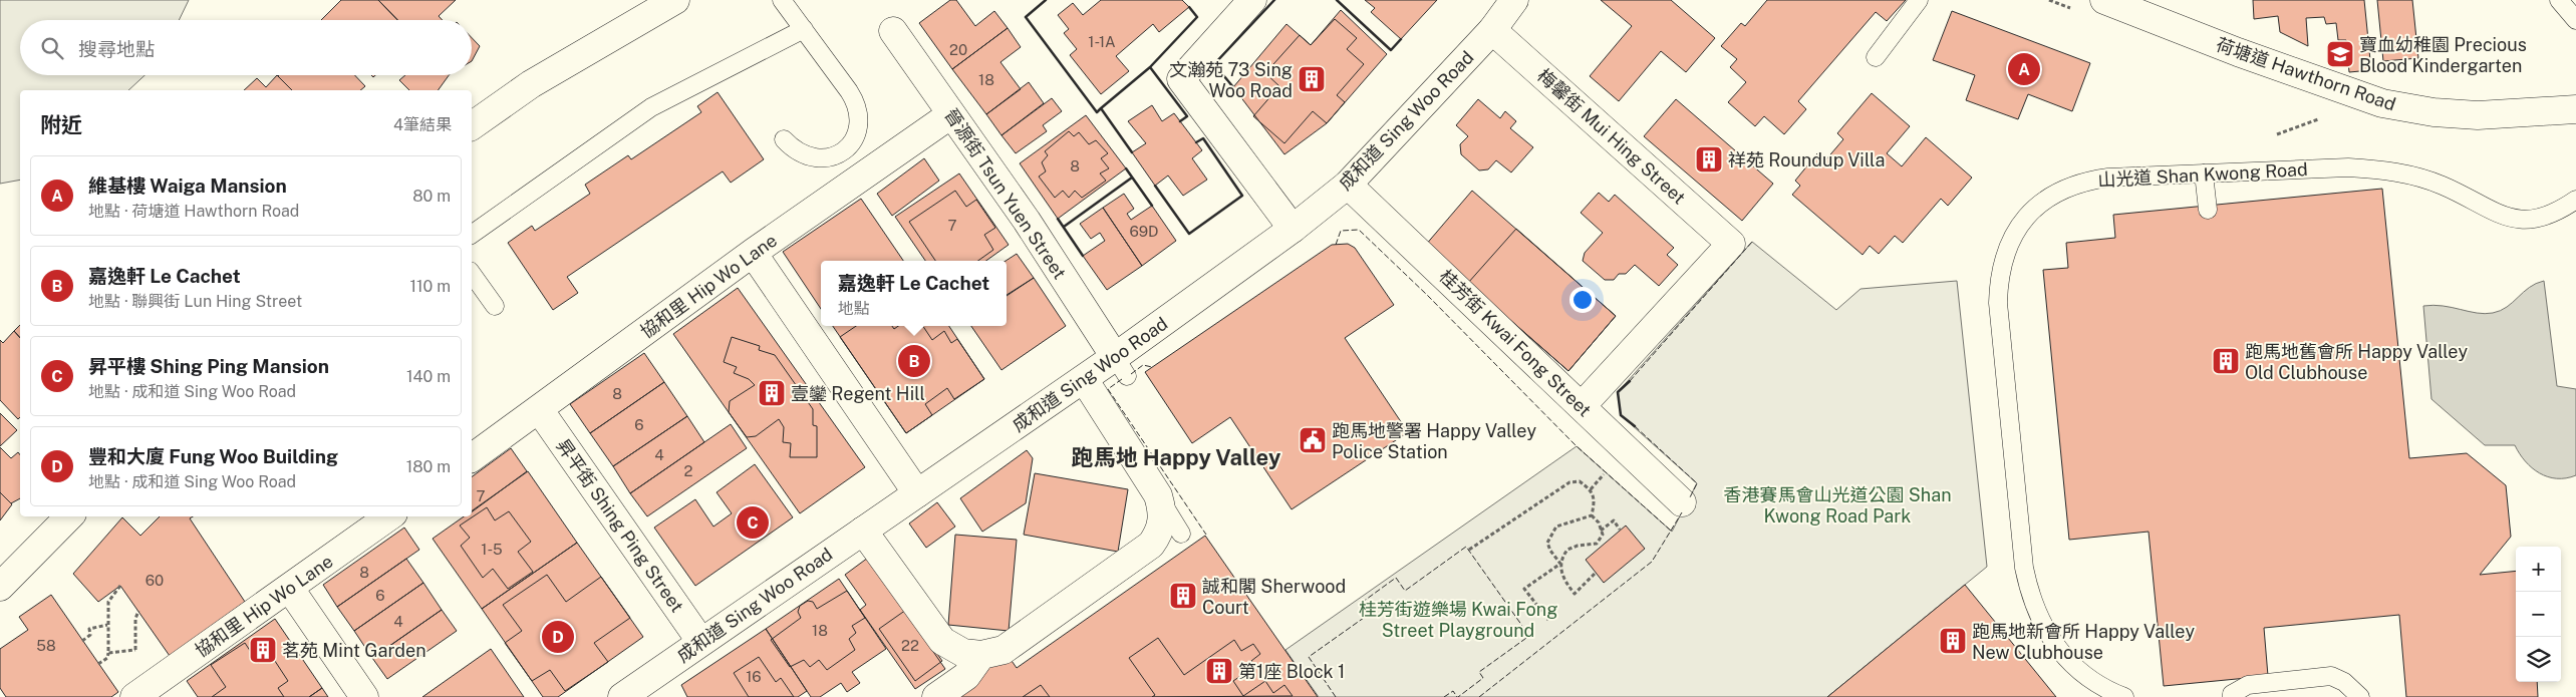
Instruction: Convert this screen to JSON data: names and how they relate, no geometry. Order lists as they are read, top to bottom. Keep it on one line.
{"streets":{"street":["荷塘道 Hawthorn Road","成和道 Sing Woo Road","梅馨街 Mui Hing Street","晉源街 Tsun Yuen Street","協和里 Hip Wo Lane","桂芳街 Kwai Fong Street","昇平街 Shing Ping Street"],"lane":["山光道 Shan Kwong Road"]},"crossings":[["成和道 Sing Woo Road","梅馨街 Mui Hing Street"],["成和道 Sing Woo Road","晉源街 Tsun Yuen Street"],["成和道 Sing Woo Road","桂芳街 Kwai Fong Street"],["成和道 Sing Woo Road","昇平街 Shing Ping Street"],["梅馨街 Mui Hing Street","桂芳街 Kwai Fong Street"],["晉源街 Tsun Yuen Street","協和里 Hip Wo Lane"],["協和里 Hip Wo Lane","昇平街 Shing Ping Street"]],"districts":["跑馬地 Happy Valley"],"parks":["香港賽馬會山光道公園 Shan Kwong Road Park","桂芳街遊樂場 Kwai Fong Street Playground"],"places":{"school or university":["寶血幼稚園 Precious Blood Kindergarten"],"building":["文瀚苑 73 Sing Woo Road","祥苑 Roundup Villa","跑馬地舊會所 Happy Valley Old Clubhouse","壹鑾 Regent Hill","誠和閣 Sherwood Court","跑馬地新會所 Happy Valley New Clubhouse","茗苑 Mint Garden","第1座 Block 1"],"public building":["跑馬地警署 Happy Valley Police Station"]},"house_numbers":["1-1A","20","18","8","7","69D","8","6","4","2","7","1-5","8","60","6","4","18","58","22","16"],"page":{"search":"搜尋地點","pins":["A","B","C","D"],"heading":["附近","4筆結果"],"list":[{"mark":"A","name":"維基樓 Waiga Mansion","note":"地點 · 荷塘道 Hawthorn Road","value":"80 m"},{"mark":"B","name":"嘉逸軒 Le Cachet","note":"地點 · 聯興街 Lun Hing Street","value":"110 m"},{"mark":"C","name":"昇平樓 Shing Ping Mansion","note":"地點 · 成和道 Sing Woo Road","value":"140 m"},{"mark":"D","name":"豐和大廈 Fung Woo Building","note":"地點 · 成和道 Sing Woo Road","value":"180 m"}],"popup":["嘉逸軒 Le Cachet","地點"],"map_buttons":["+","−"]}}
